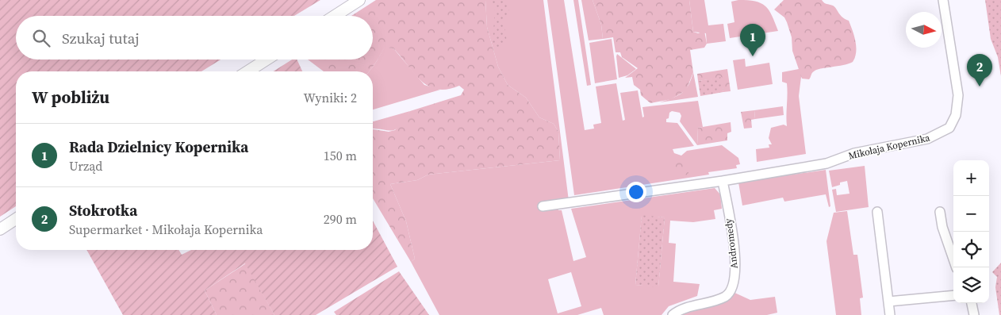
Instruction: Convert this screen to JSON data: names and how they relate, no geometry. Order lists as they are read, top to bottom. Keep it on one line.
{"streets":{"street":["Mikołaja Kopernika","Andromedy"]},"crossings":[["Mikołaja Kopernika","Andromedy"]],"north":"right","page":{"search":"Szukaj tutaj","pins":["1","2"],"heading":["W pobliżu","Wyniki: 2"],"list":[{"mark":"1","name":"Rada Dzielnicy Kopernika","note":"Urząd","value":"150 m"},{"mark":"2","name":"Stokrotka","note":"Supermarket · Mikołaja Kopernika","value":"290 m"}],"map_buttons":["+","−"]}}
